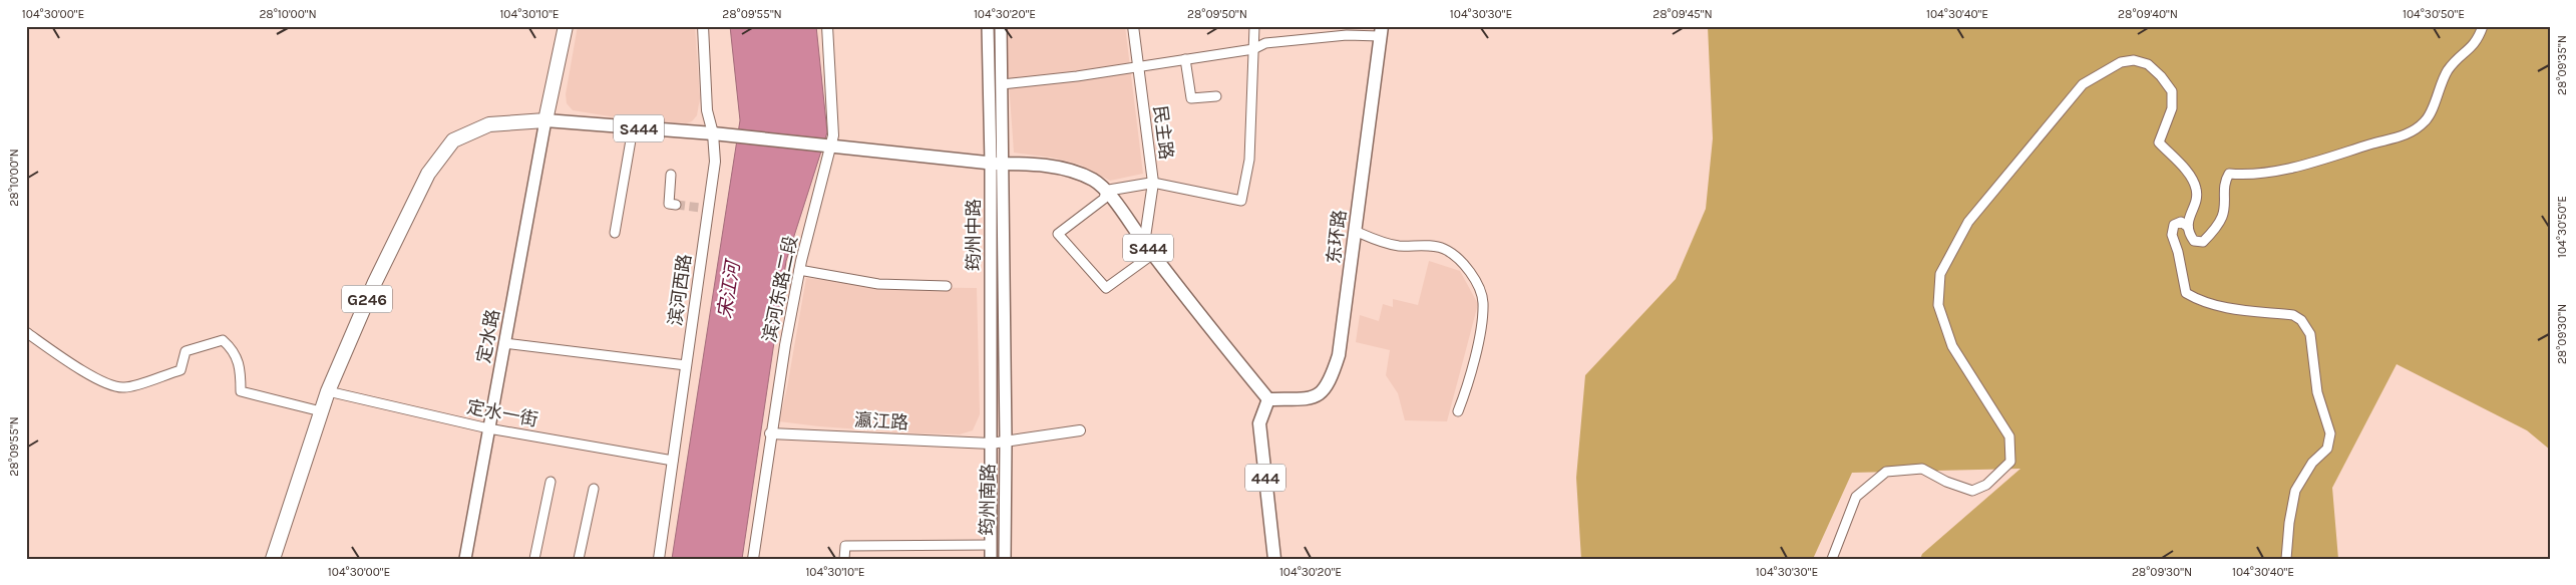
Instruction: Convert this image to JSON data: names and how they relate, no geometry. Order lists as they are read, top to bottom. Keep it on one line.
{"streets":{"highway":["G246"],"main road":["S444","筠州中路","东环路","定水路","444","筠州南路"],"street":["民主路","滨河东路二段","滨河西路","定水一街","瀛江路"]},"crossings":[["S444","民主路"],["S444","筠州中路"],["S444","东环路"],["S444","滨河东路二段"],["S444","滨河西路"],["S444","G246"],["S444","定水路"],["S444","444"],["筠州中路","瀛江路"],["筠州中路","筠州南路"],["东环路","444"],["滨河东路二段","瀛江路"],["滨河西路","定水一街"],["G246","定水路"],["G246","定水一街"],["定水路","定水一街"],["瀛江路","筠州南路"]],"water":["宋江河"],"coordinates":["104°30'00\"E","28°10'00\"N","104°30'10\"E","28°09'55\"N","104°30'20\"E","28°09'50\"N","104°30'30\"E","28°09'45\"N","104°30'40\"E","28°09'40\"N","104°30'50\"E","28°09'35\"N","28°09'30\"N"]}
